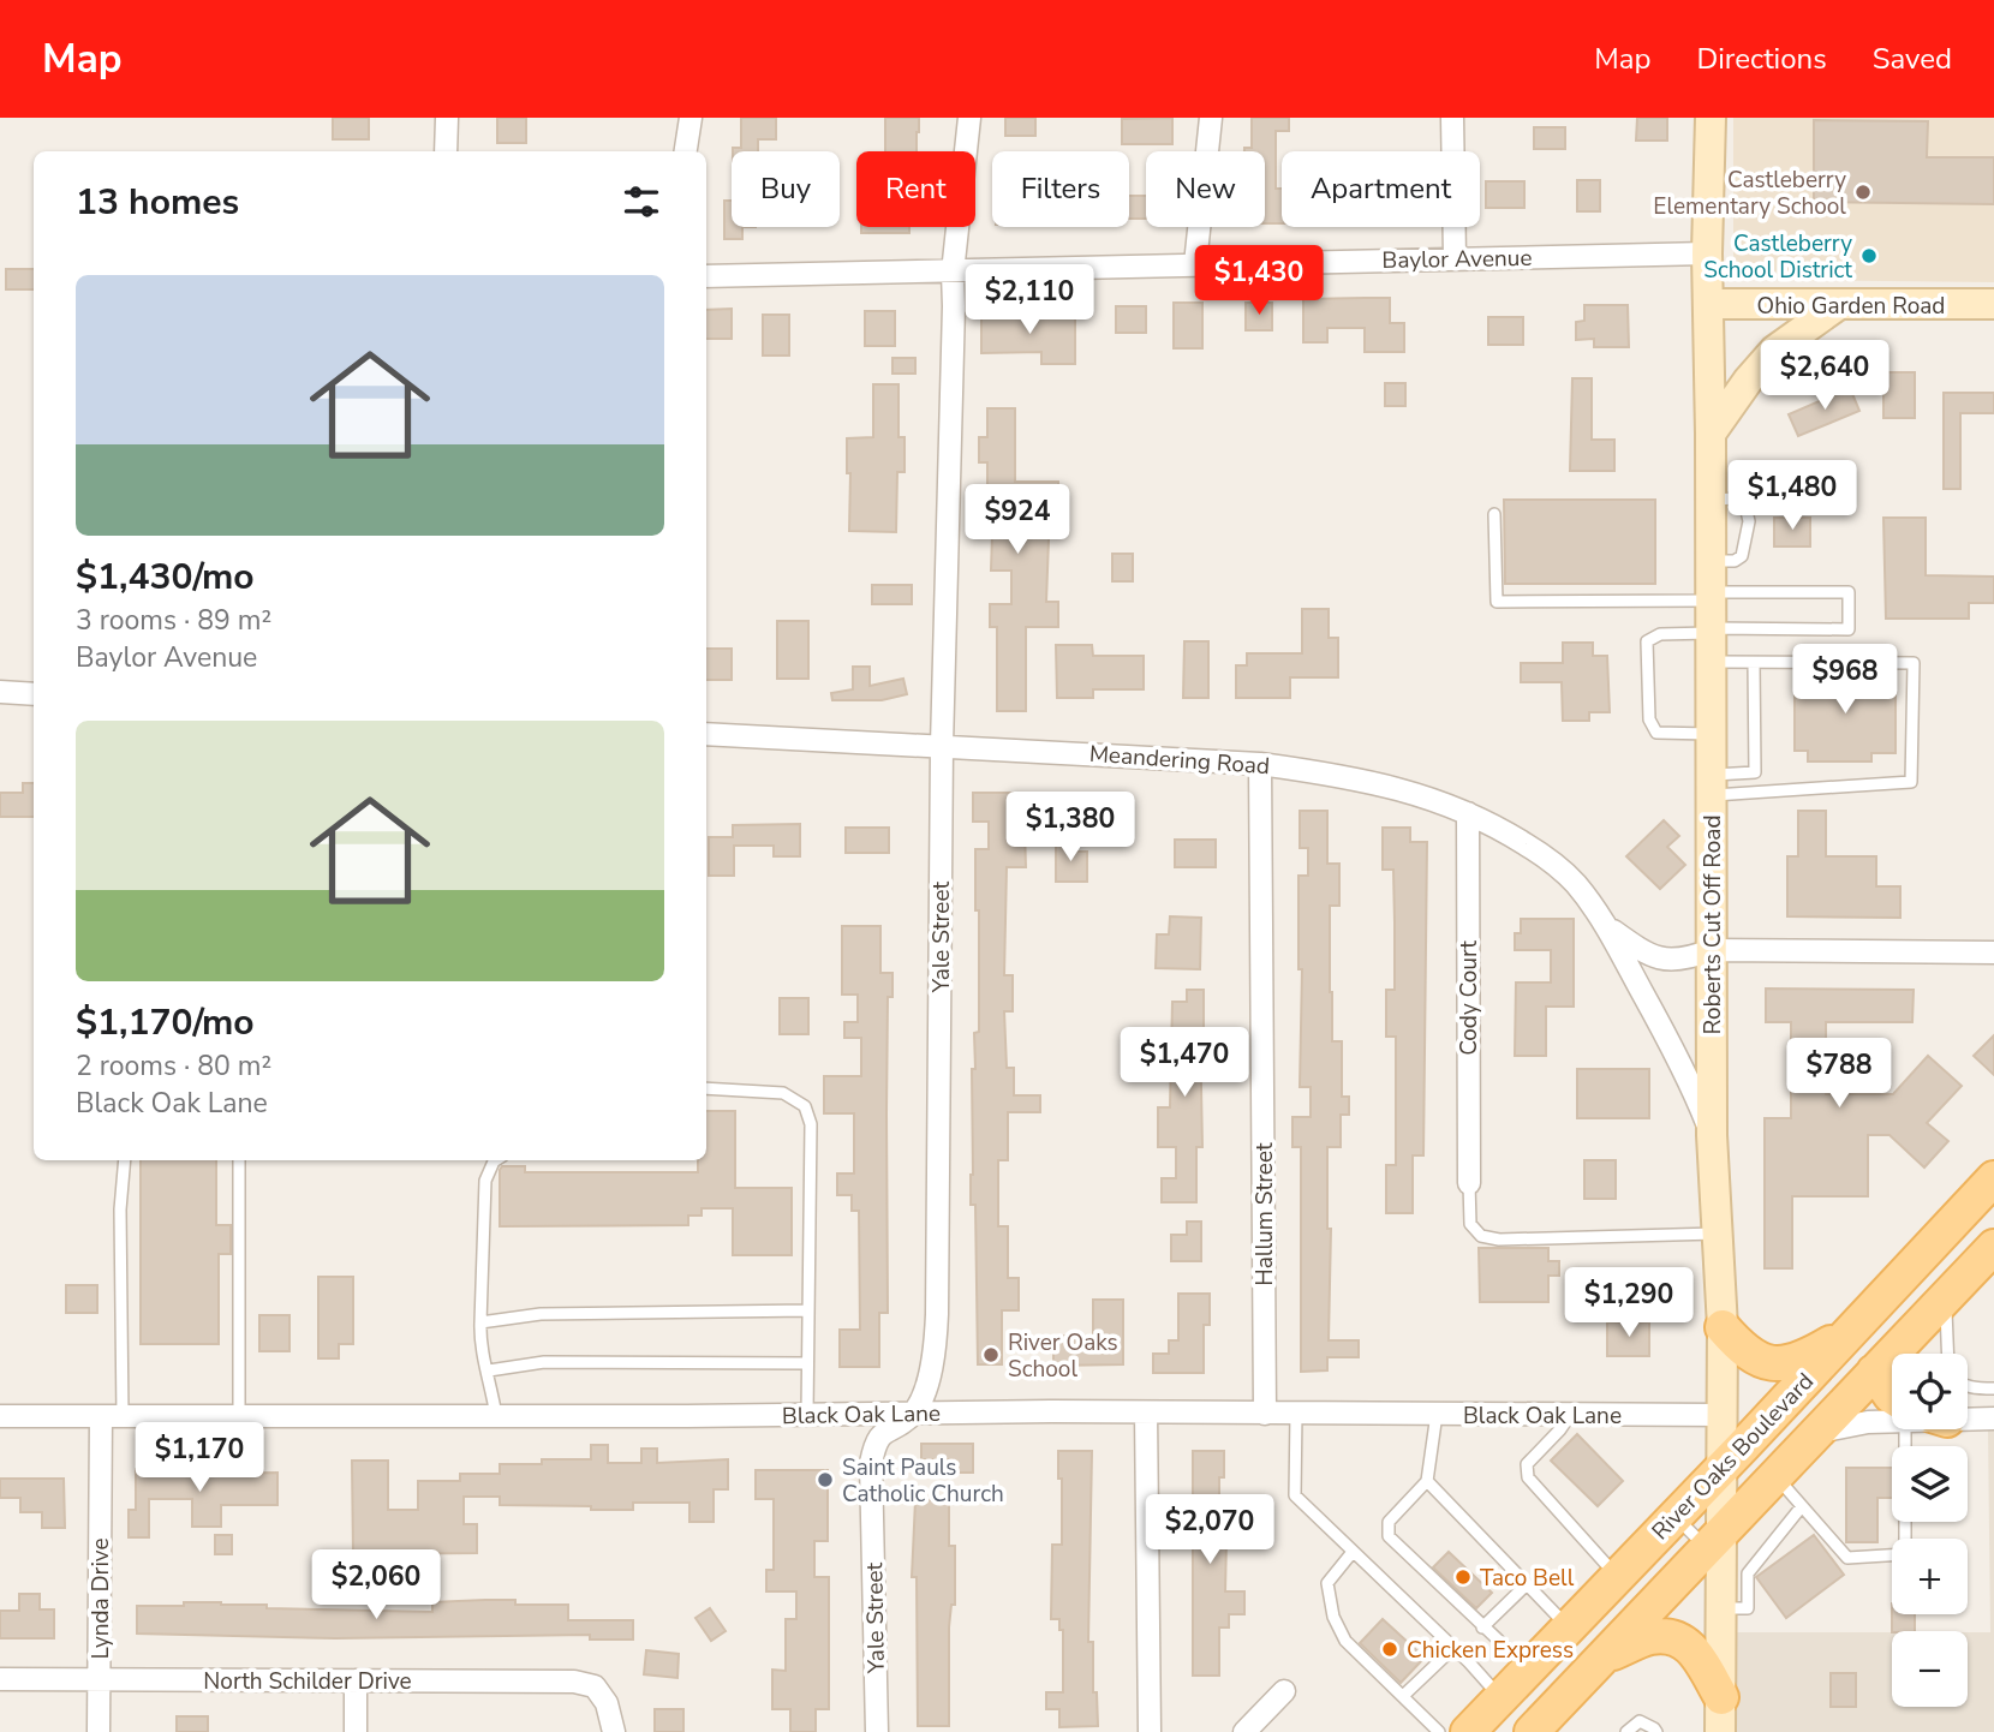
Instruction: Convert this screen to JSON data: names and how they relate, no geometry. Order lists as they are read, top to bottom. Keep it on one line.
{"streets":{"main road":["River Oaks Boulevard"],"street":["Baylor Avenue","Ohio Garden Road","Meandering Road","Roberts Cut Off Road","Yale Street","Cody Court","Hallum Street","Black Oak Lane","Lynda Drive","North Schilder Drive"]},"crossings":[["Baylor Avenue","Roberts Cut Off Road"],["Baylor Avenue","Yale Street"],["Ohio Garden Road","Roberts Cut Off Road"],["Meandering Road","Roberts Cut Off Road"],["Meandering Road","Yale Street"],["Meandering Road","Cody Court"],["Meandering Road","Hallum Street"],["Roberts Cut Off Road","Black Oak Lane"],["Roberts Cut Off Road","River Oaks Boulevard"],["Yale Street","Black Oak Lane"],["Hallum Street","Black Oak Lane"],["Black Oak Lane","Lynda Drive"],["Lynda Drive","North Schilder Drive"]],"places":["Castleberry Elementary School","Castleberry School District","River Oaks School","Saint Pauls Catholic Church","Taco Bell","Chicken Express"],"page":{"header":"Map","nav":["Map","Directions","Saved"],"chip":["Buy","Rent","Filters","New","Apartment"],"heading":"13 homes","price":["$1,430","$2,110","$2,640","$1,480","$924","$968","$1,380","$1,470","$788","$1,290","$1,170","$2,070","$2,060"],"list":[{"name":"$1,430/mo","note":"3 rooms · 89 m² · Baylor Avenue"},{"name":"$1,170/mo","note":"2 rooms · 80 m² · Black Oak Lane"}],"map_buttons":["+","−"]}}
